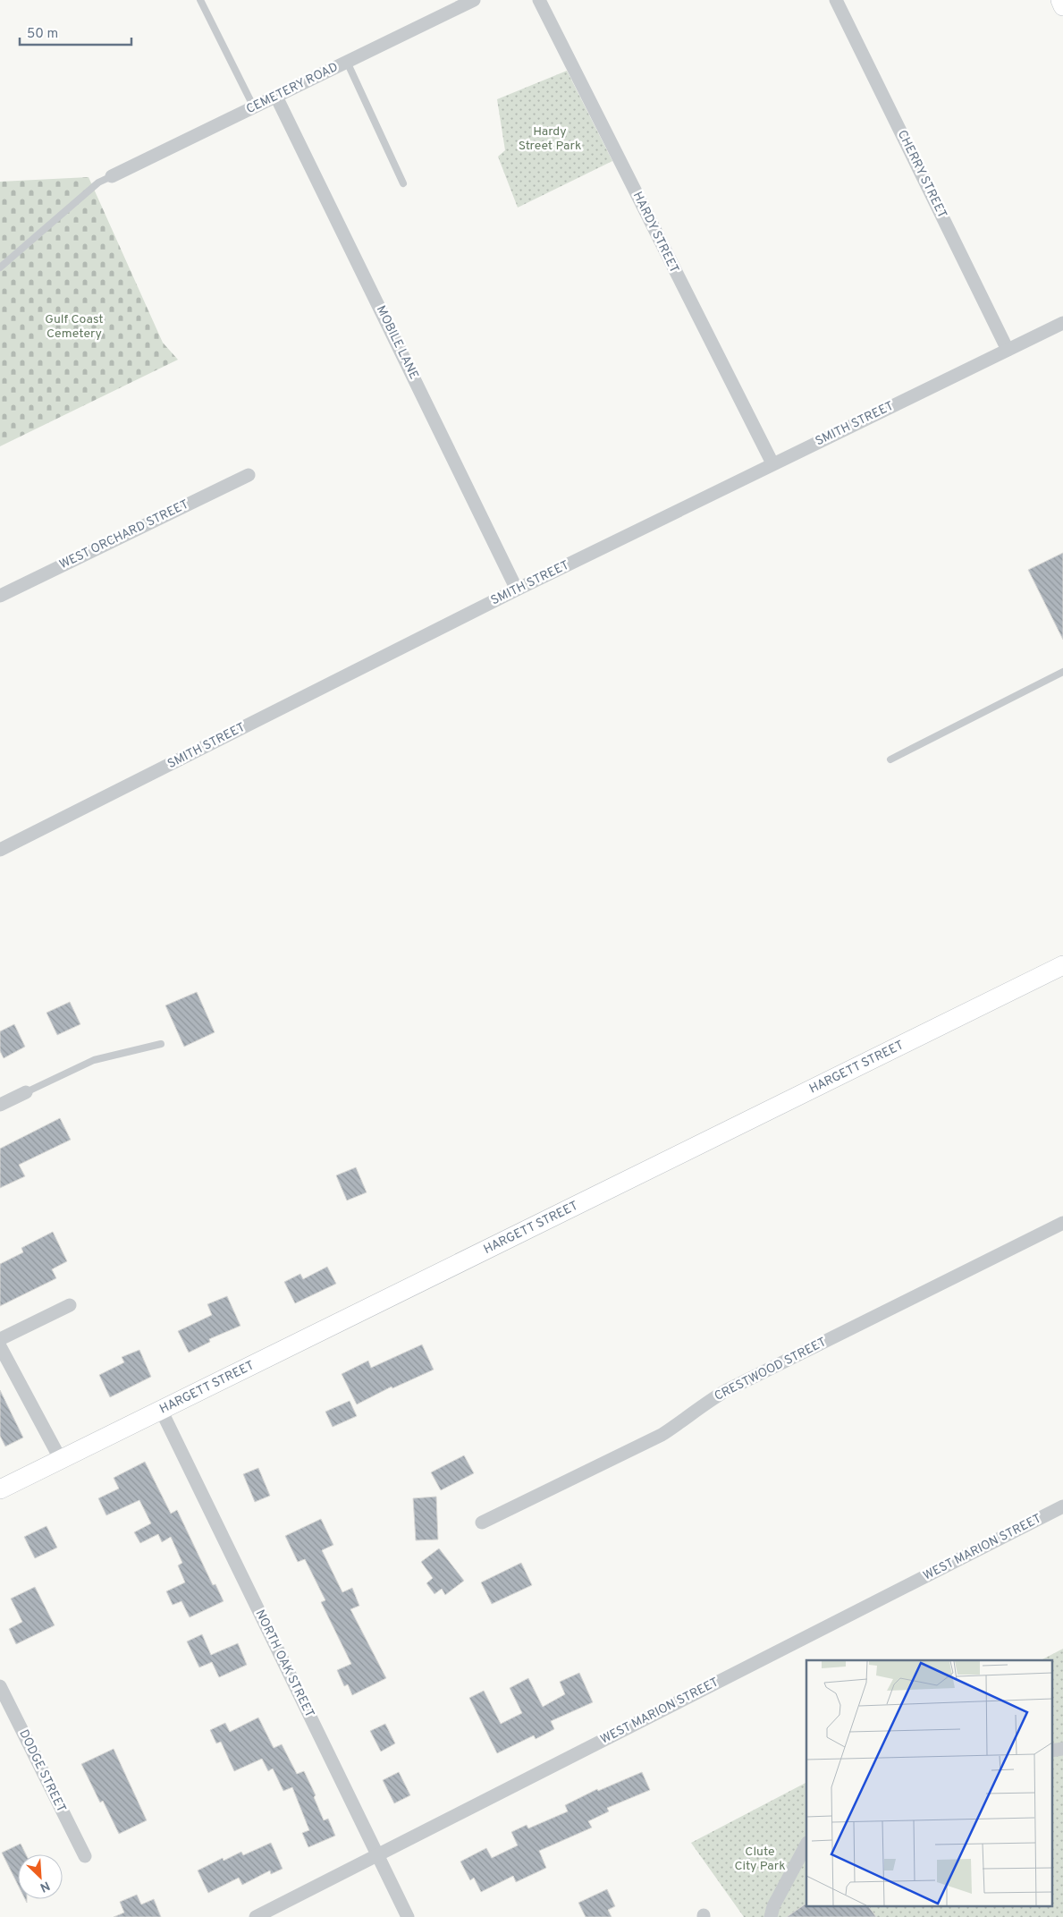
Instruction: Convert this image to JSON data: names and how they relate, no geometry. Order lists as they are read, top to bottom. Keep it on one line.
{"streets":{"street":["CEMETERY ROAD","CHERRY STREET","HARDY STREET","MOBILE LANE","SMITH STREET","WEST ORCHARD STREET","HARGETT STREET","CRESTWOOD STREET","WEST MARION STREET","NORTH OAK STREET","DODGE STREET"]},"crossings":[["CEMETERY ROAD","MOBILE LANE"],["CHERRY STREET","SMITH STREET"],["HARDY STREET","SMITH STREET"],["MOBILE LANE","SMITH STREET"],["HARGETT STREET","NORTH OAK STREET"],["WEST MARION STREET","NORTH OAK STREET"]],"parks":["Hardy Street Park","Gulf Coast Cemetery","Clute City Park"],"scale_bar":"50 m","north":"bottom right"}
